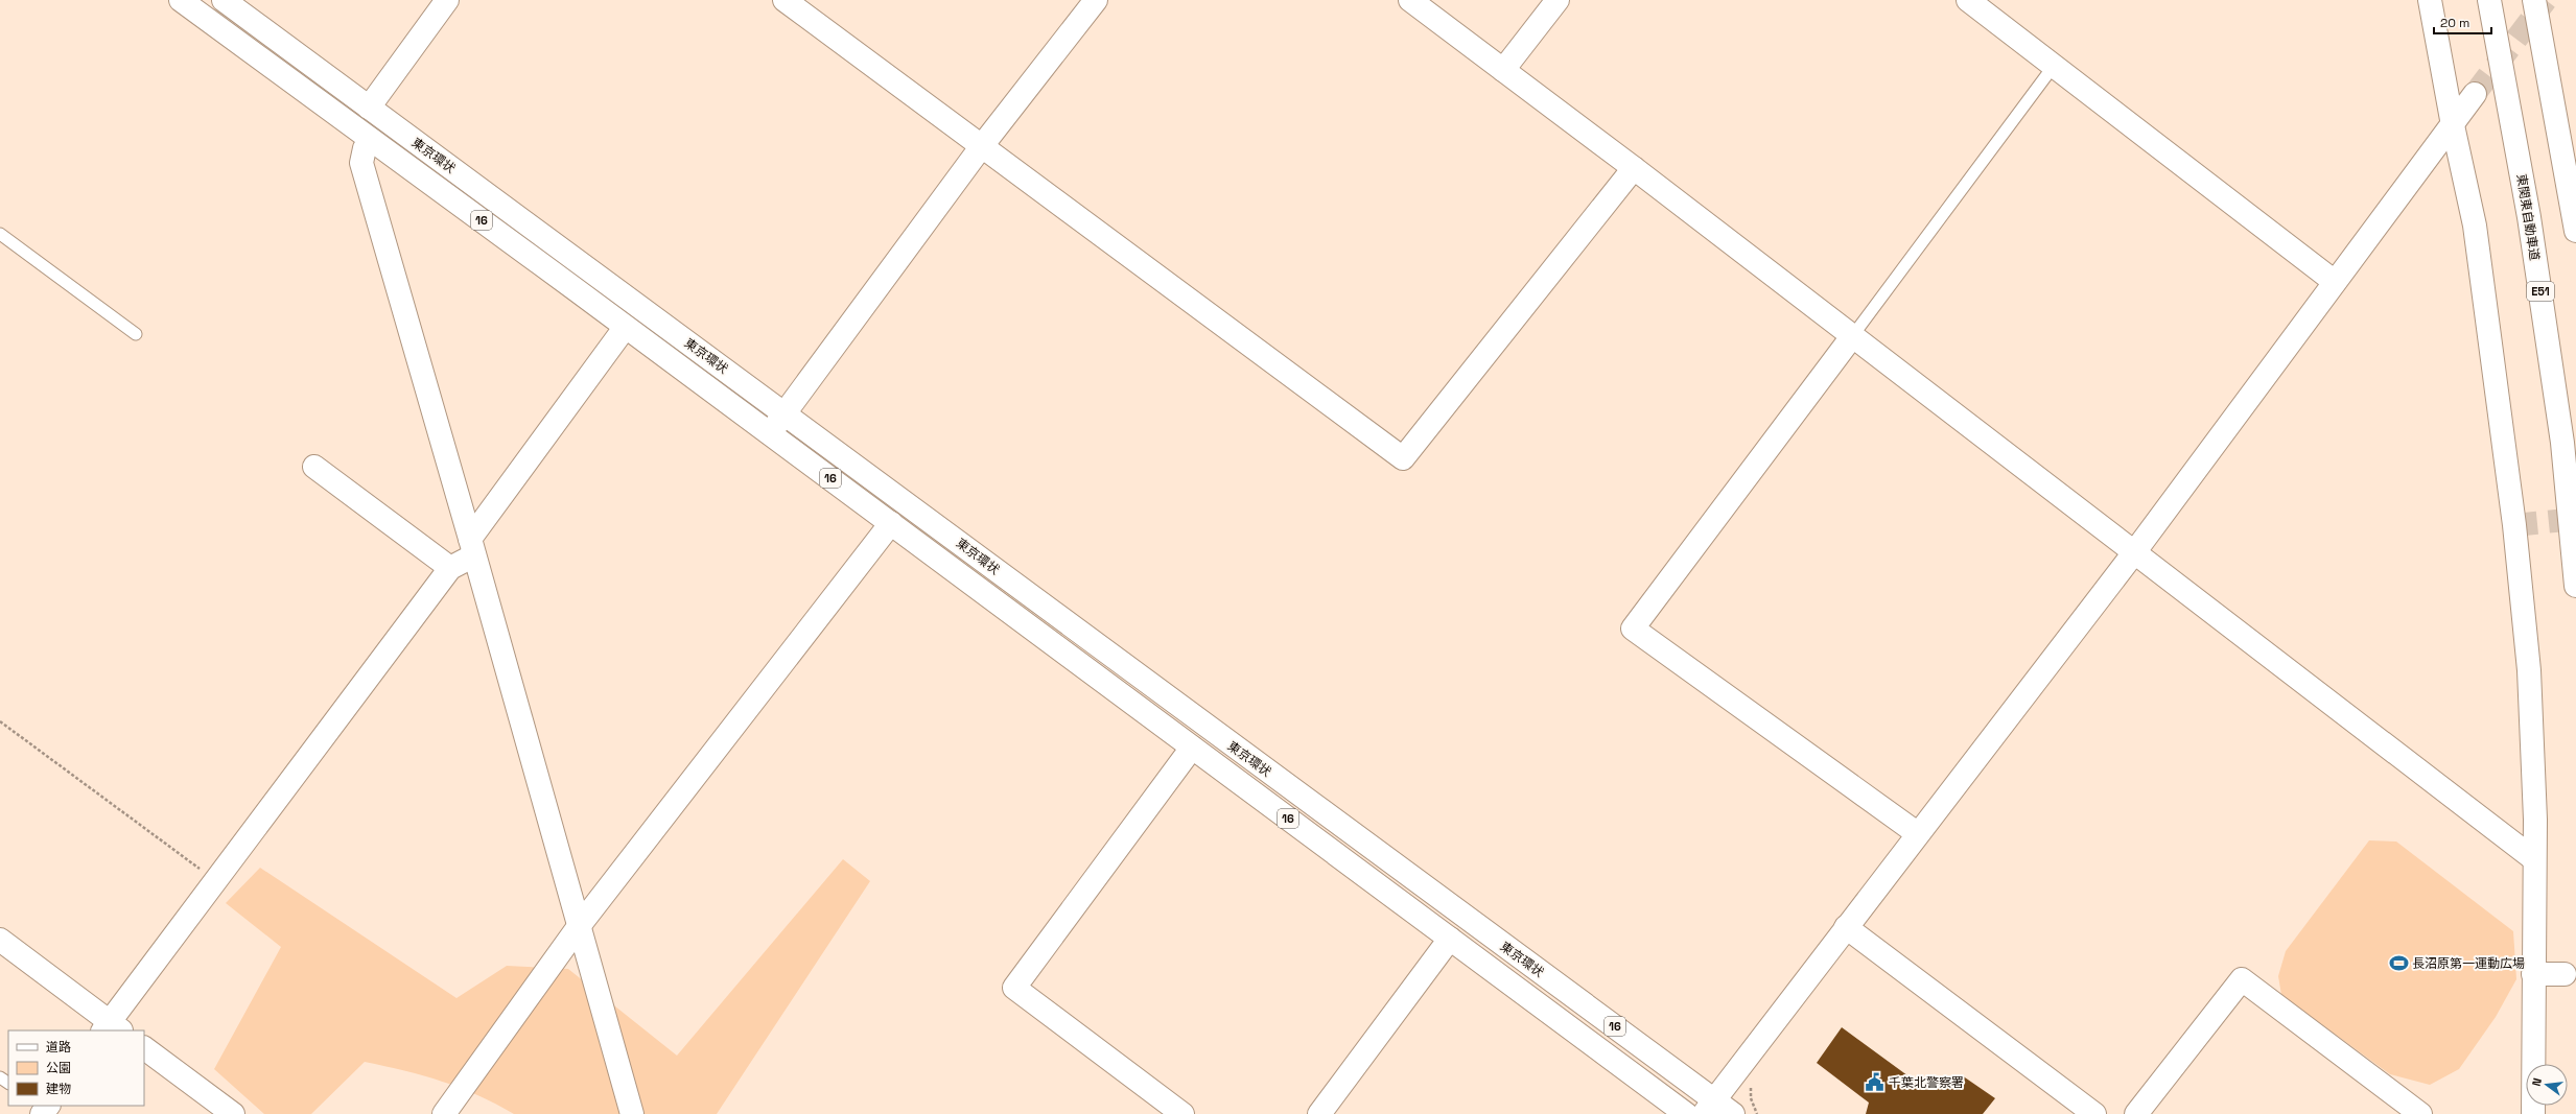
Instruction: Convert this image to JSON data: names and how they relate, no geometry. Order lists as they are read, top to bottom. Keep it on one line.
{"streets":{"main road":["東京環状","東関東自動車道","16","E51"]},"places":{"sports":["長沼原第一運動広場"],"public building":["千葉北警察署"]},"legend":["道路","公園","建物"],"scale_bar":"20 m","north":"left"}
